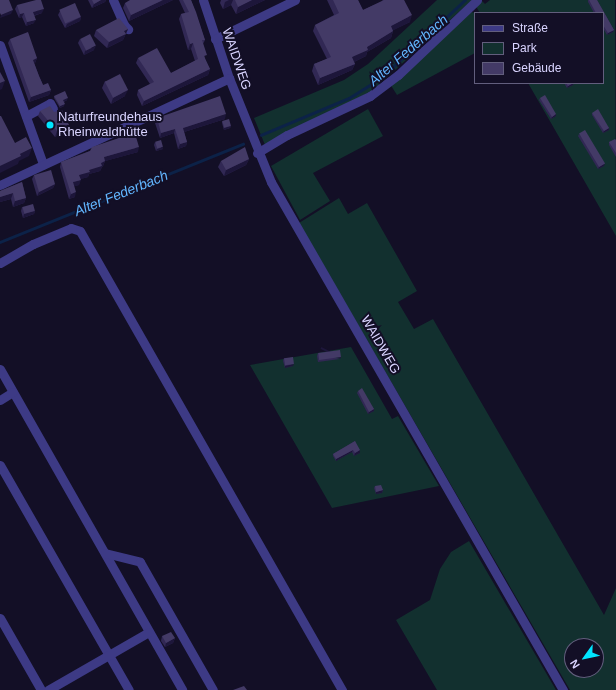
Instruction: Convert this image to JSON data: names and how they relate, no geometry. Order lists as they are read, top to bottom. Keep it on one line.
{"streets":{"street":["WAIDWEG"]},"water":["Alter Federbach"],"places":["Naturfreundehaus Rheinwaldhütte"],"legend":["Straße","Park","Gebäude"],"north":"bottom left"}
